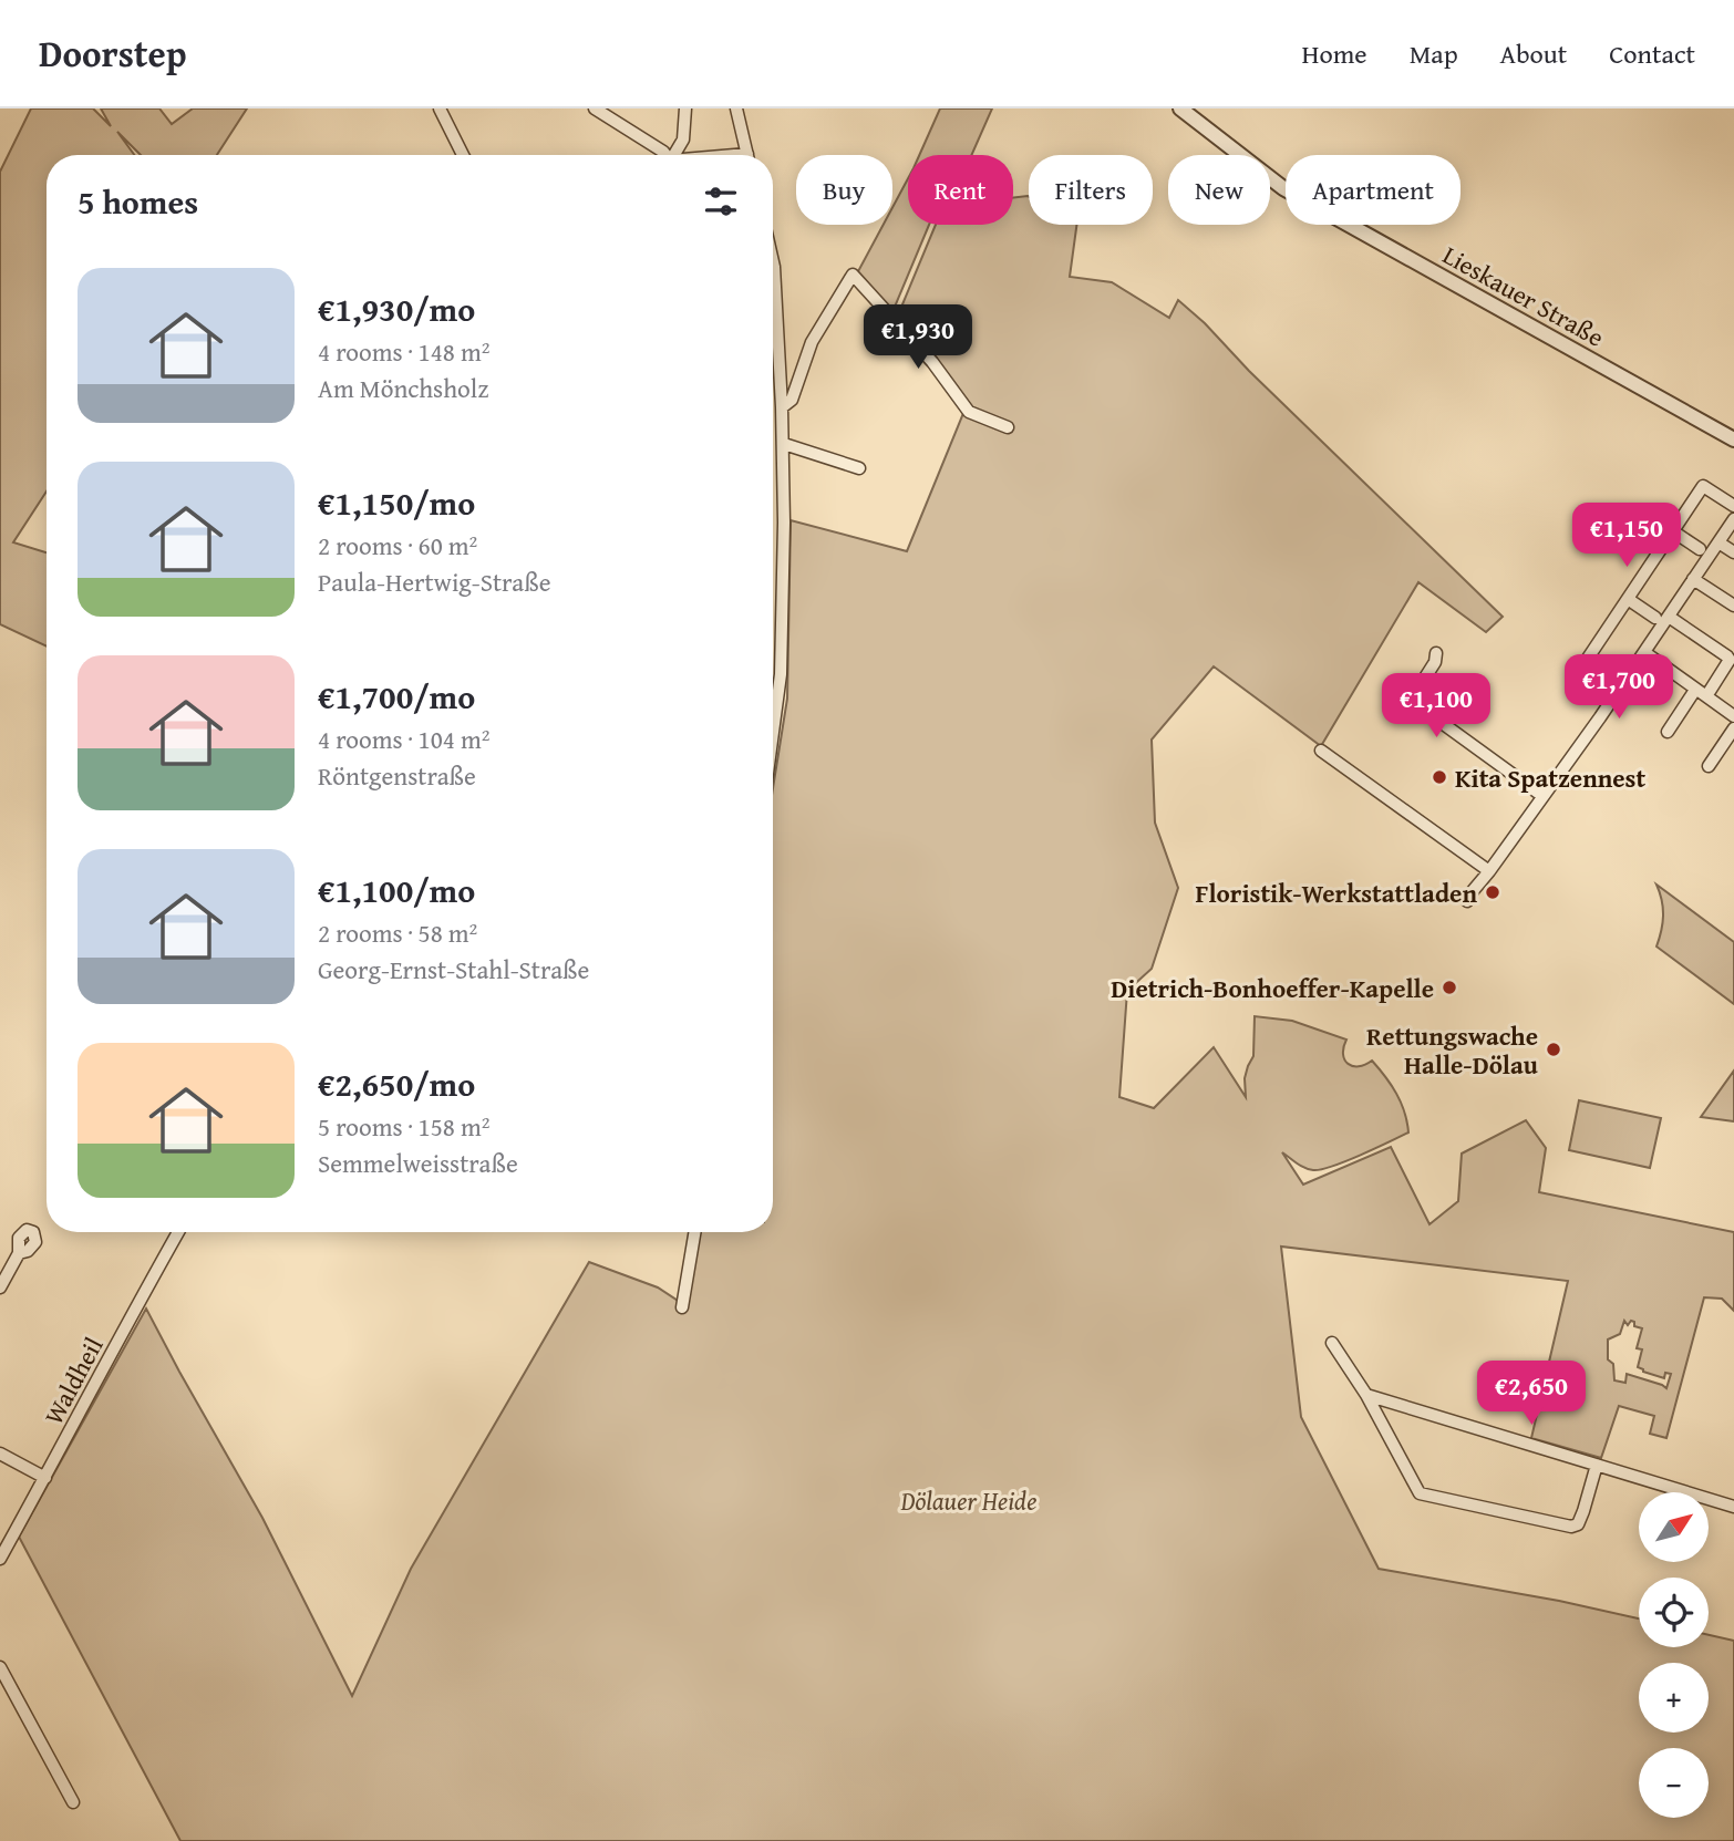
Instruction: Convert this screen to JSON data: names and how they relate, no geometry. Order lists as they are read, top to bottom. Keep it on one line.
{"streets":{"street":["Lieskauer Straße","Waldheil"]},"parks":["Dölauer Heide"],"places":["Kita Spatzennest","Floristik-Werkstattladen","Dietrich-Bonhoeffer-Kapelle","Rettungswache Halle-Dölau"],"north":"top right","page":{"header":"Doorstep","nav":["Home","Map","About","Contact"],"chip":["Buy","Rent","Filters","New","Apartment"],"heading":"5 homes","list":[{"name":"€1,930/mo","note":"4 rooms · 148 m² · Am Mönchsholz"},{"name":"€1,150/mo","note":"2 rooms · 60 m² · Paula-Hertwig-Straße"},{"name":"€1,700/mo","note":"4 rooms · 104 m² · Röntgenstraße"},{"name":"€1,100/mo","note":"2 rooms · 58 m² · Georg-Ernst-Stahl-Straße"},{"name":"€2,650/mo","note":"5 rooms · 158 m² · Semmelweisstraße"}],"price":["€1,930","€1,150","€1,700","€1,100","€2,650"],"map_buttons":["+","−"]}}
